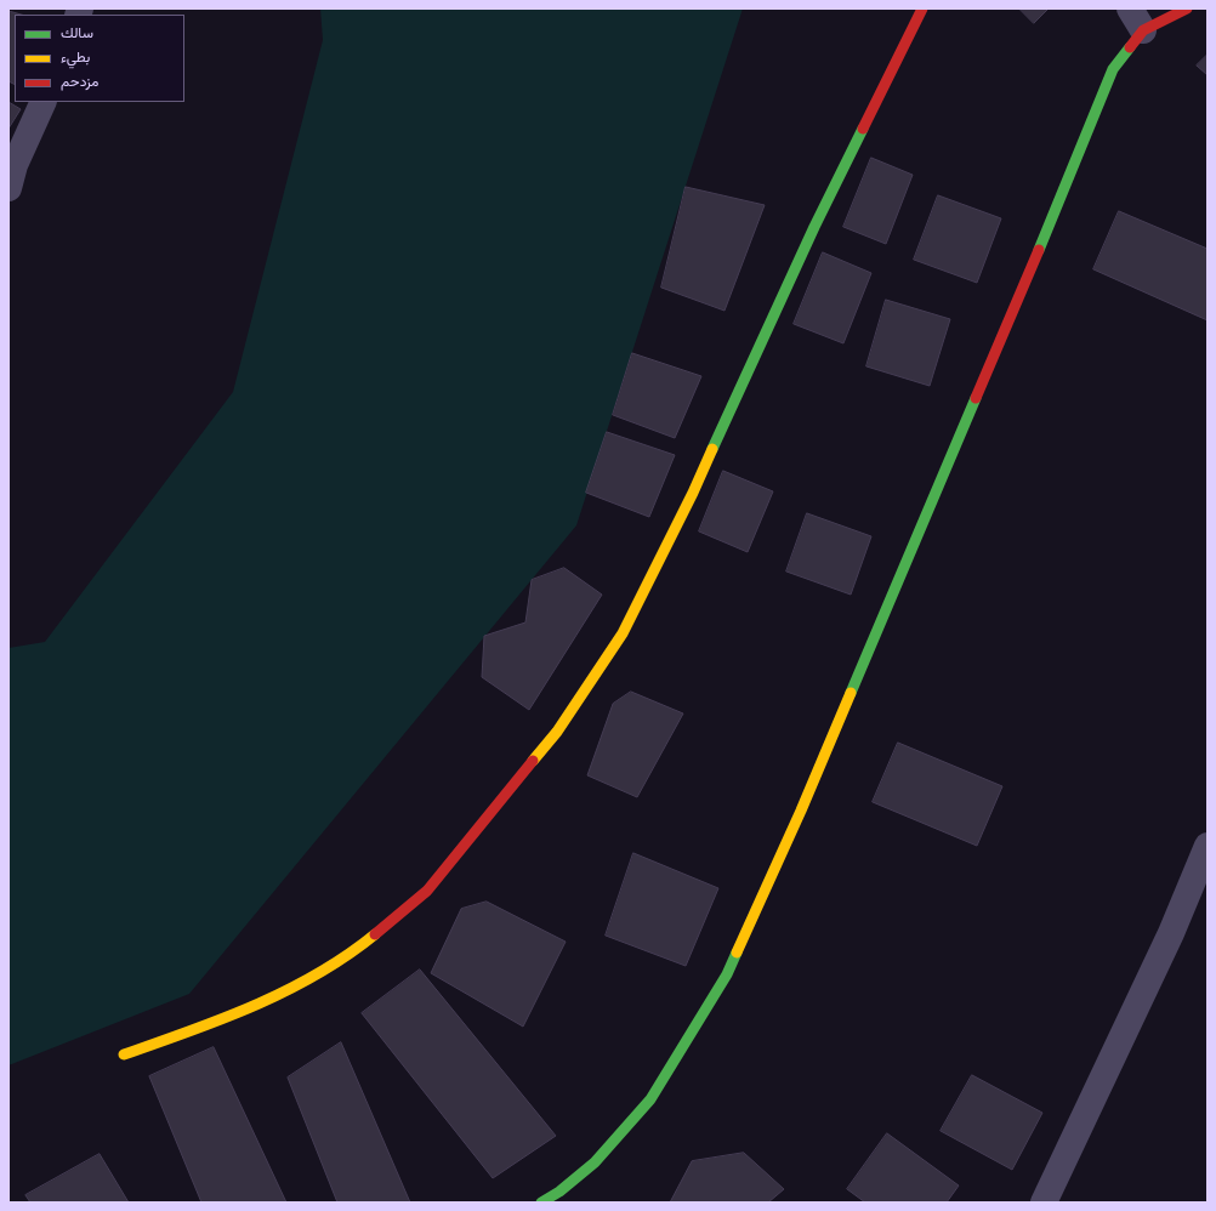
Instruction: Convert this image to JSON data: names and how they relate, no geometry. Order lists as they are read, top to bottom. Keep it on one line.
{"legend":["سالك","بطيء","مزدحم"]}
